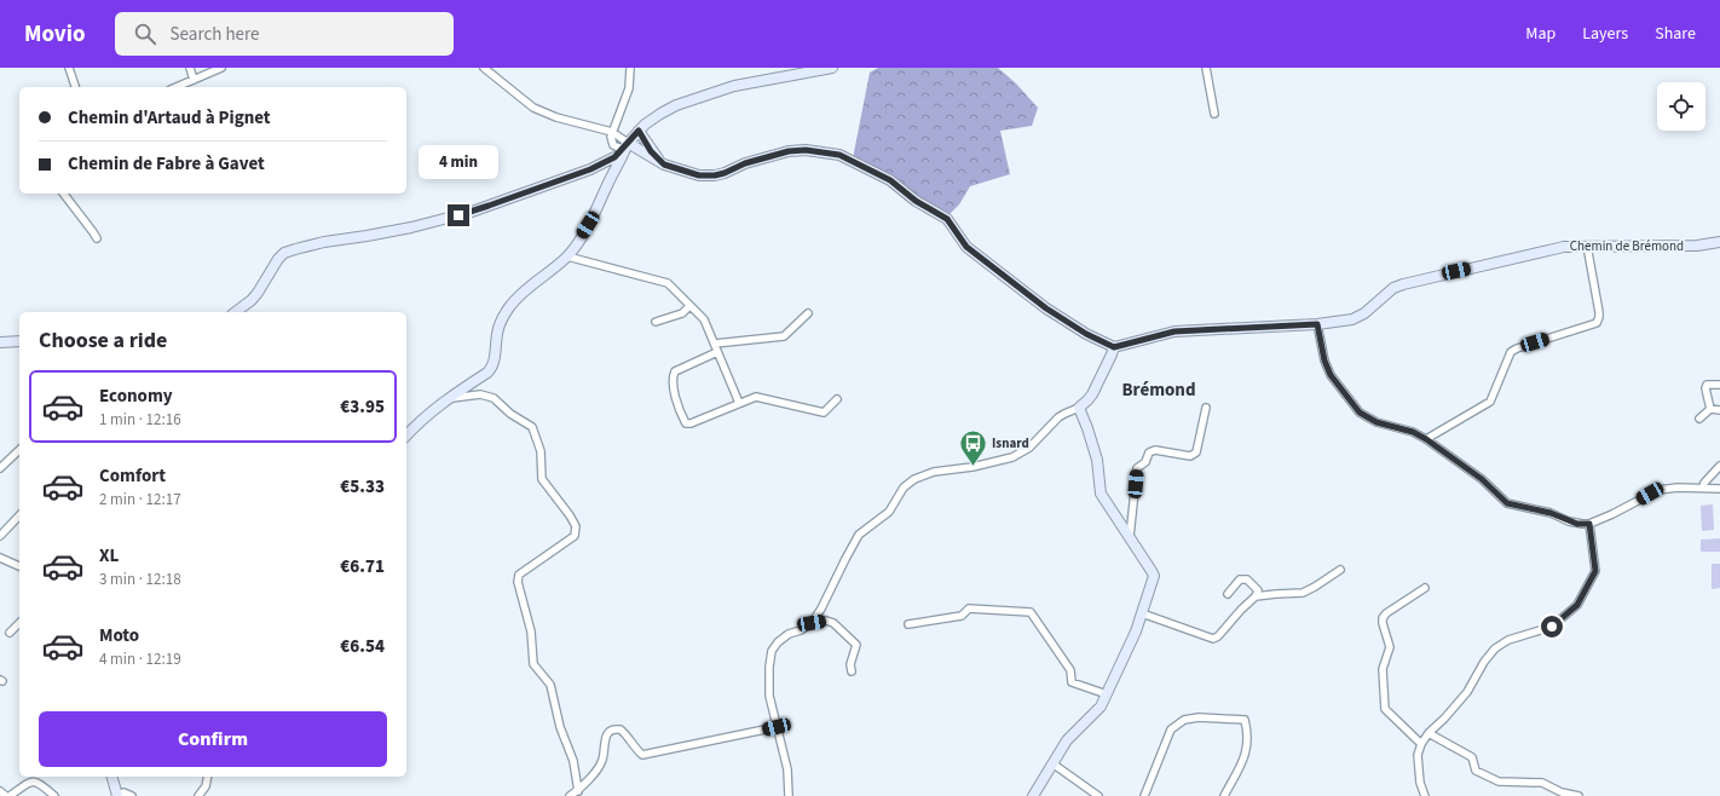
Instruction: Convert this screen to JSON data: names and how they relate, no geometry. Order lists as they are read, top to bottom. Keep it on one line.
{"streets":{"street":["Chemin de Brémond"]},"districts":["Brémond"],"places":{"bus stop":["Isnard"]},"page":{"header":"Movio","search":"Search here","nav":["Map","Layers","Share"],"banner":["Chemin d'Artaud à Pignet","Chemin de Fabre à Gavet"],"bubble":"4 min","heading":"Choose a ride","list":[{"name":"Economy","note":"1 min · 12:16","value":"€3.95"},{"name":"Comfort","note":"2 min · 12:17","value":"€5.33"},{"name":"XL","note":"3 min · 12:18","value":"€6.71"},{"name":"Moto","note":"4 min · 12:19","value":"€6.54"}],"buttons":"Confirm"}}
